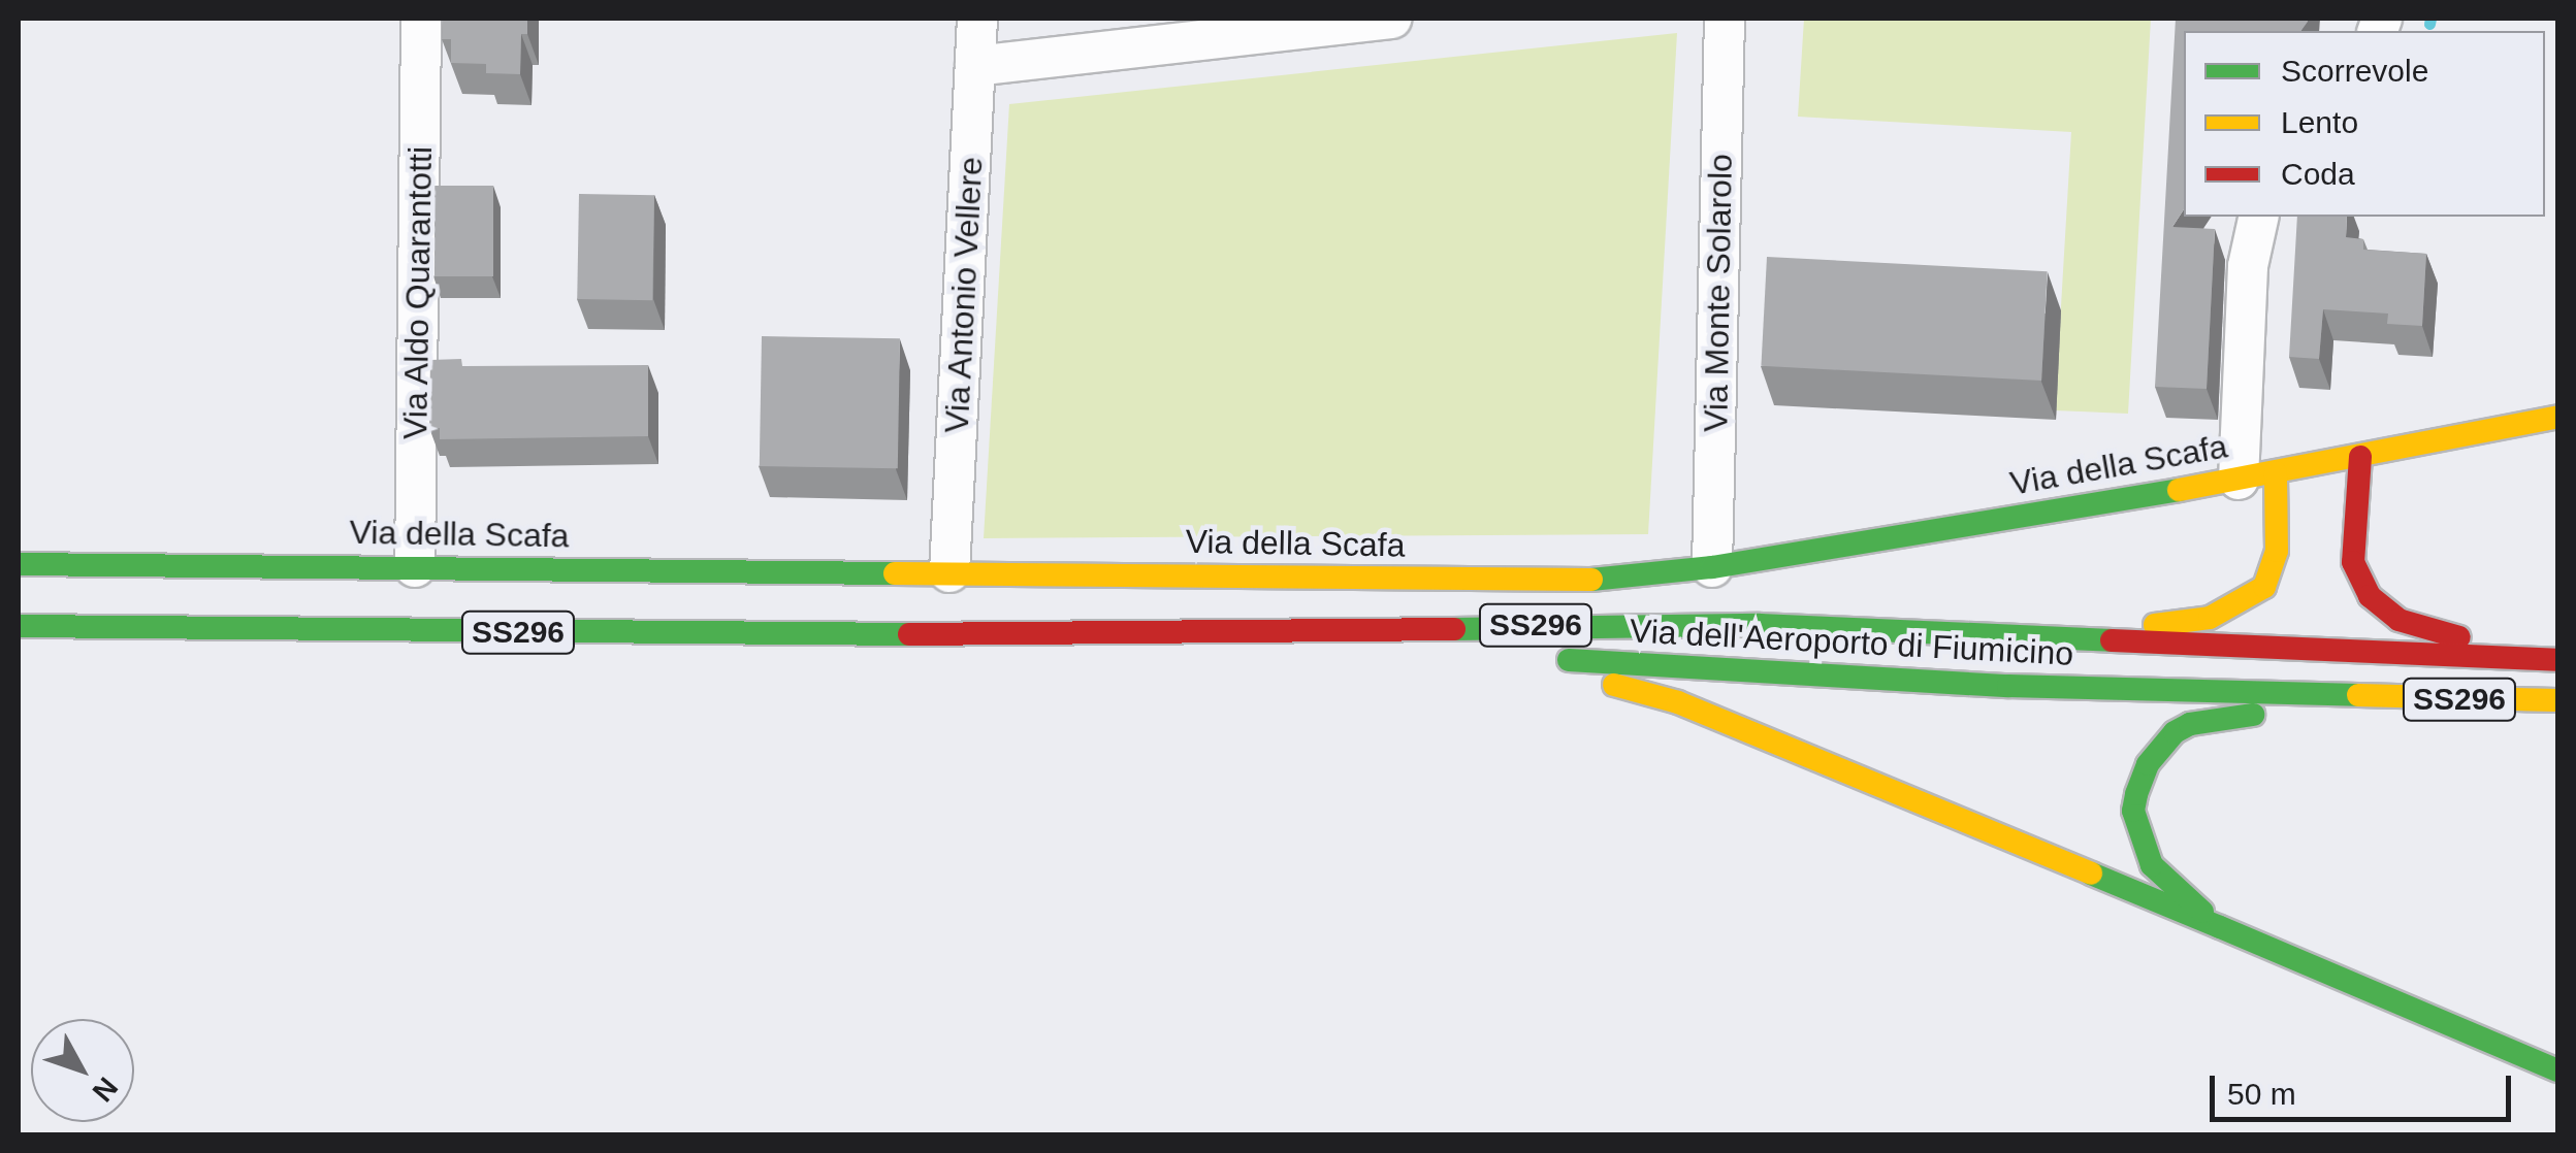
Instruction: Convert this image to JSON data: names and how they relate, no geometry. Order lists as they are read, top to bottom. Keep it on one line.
{"streets":{"main road":["Via della Scafa","SS296","Via dell'Aeroporto di Fiumicino"],"street":["Via Aldo Quarantotti","Via Monte Solarolo","Via Antonio Vellere"]},"crossings":[["Via Aldo Quarantotti","Via della Scafa"],["Via Monte Solarolo","Via della Scafa"],["Via Antonio Vellere","Via della Scafa"]],"legend":["Scorrevole","Lento","Coda"],"scale_bar":"50 m","north":"bottom right"}
